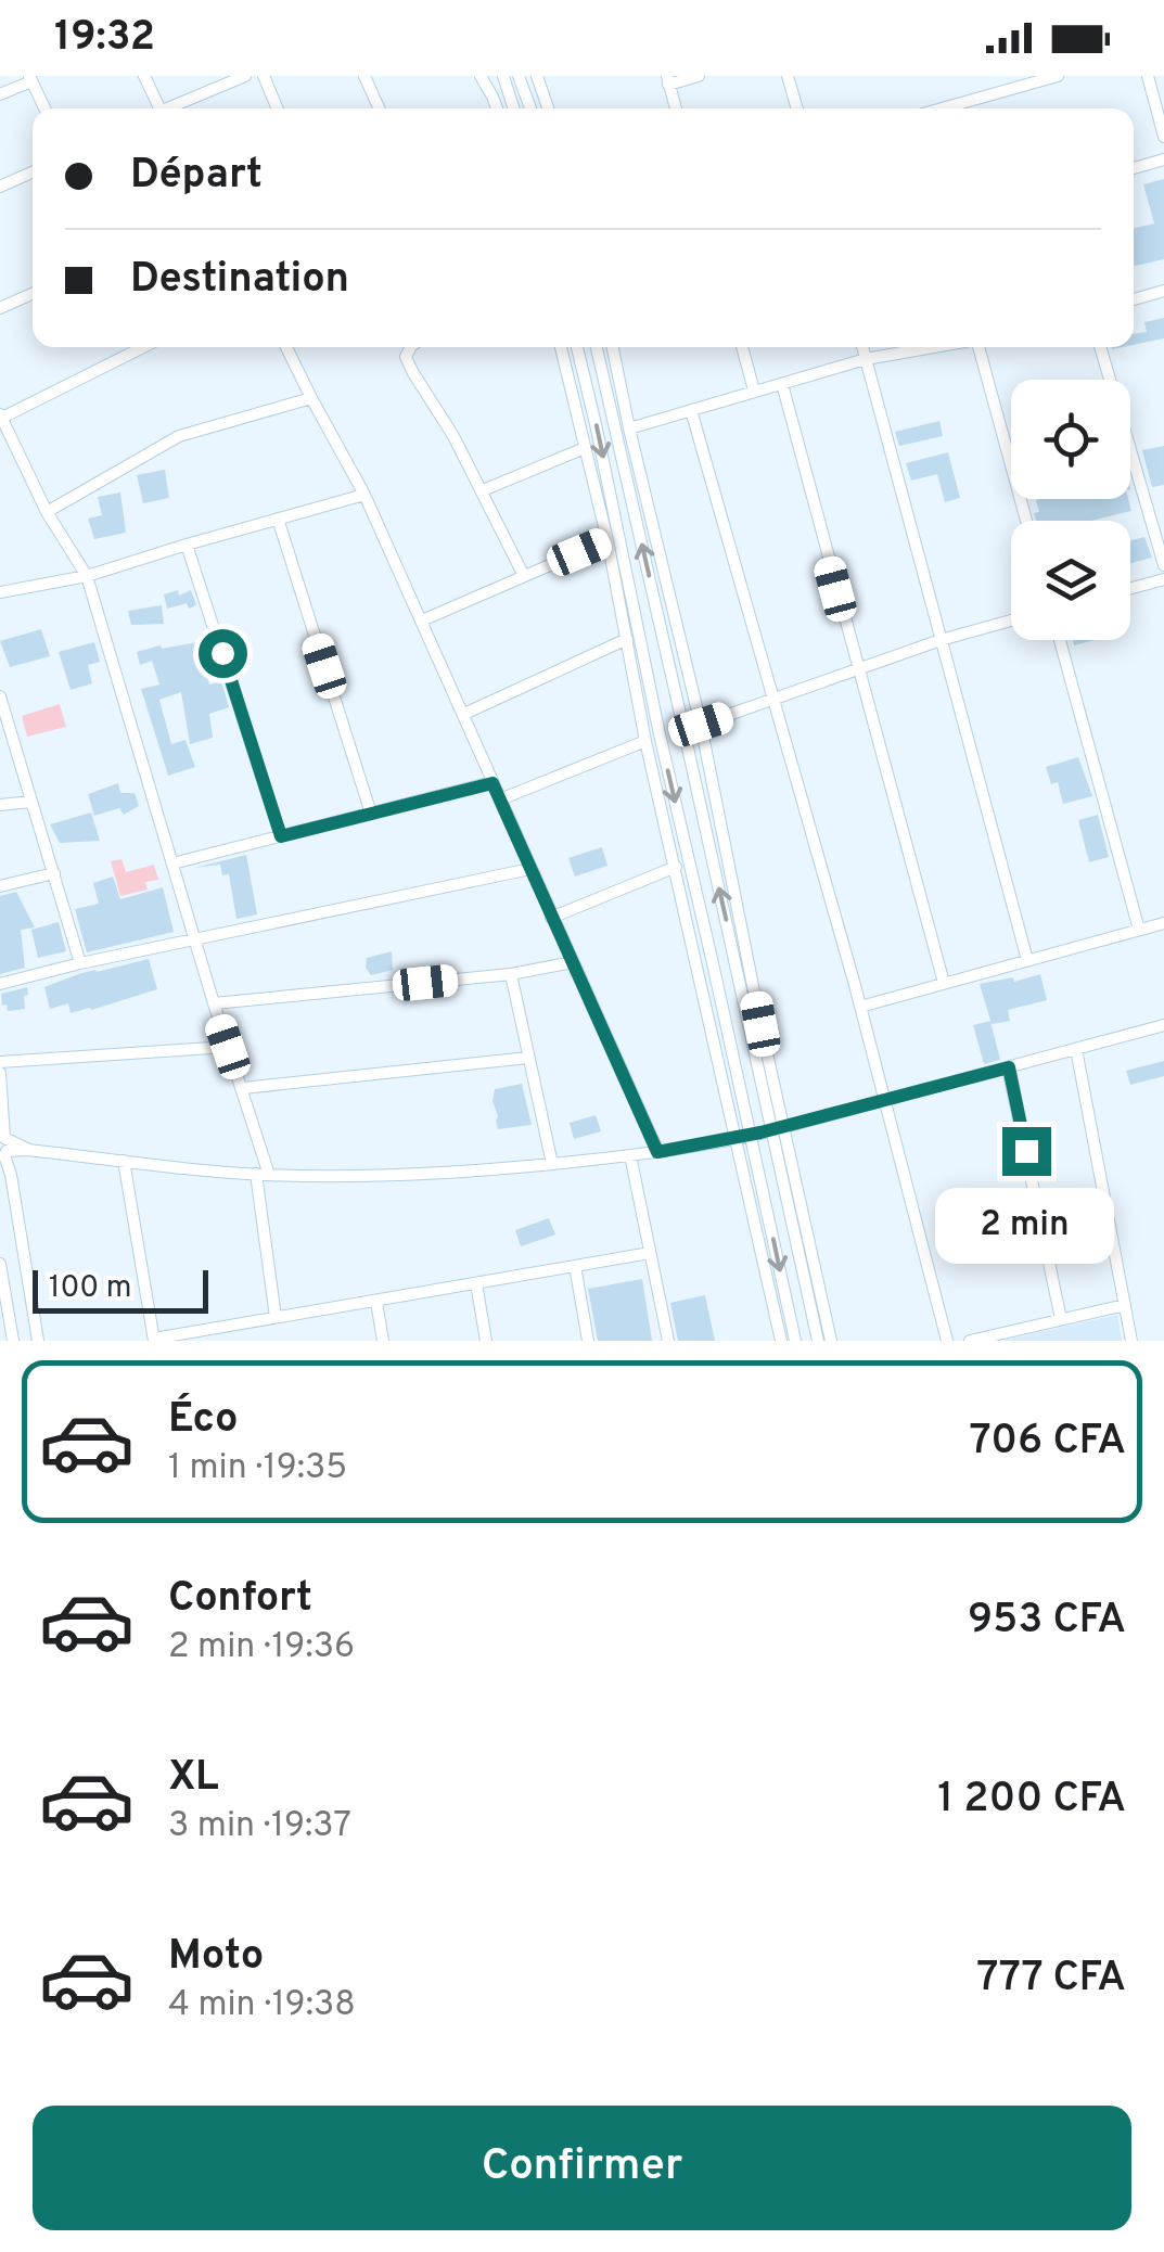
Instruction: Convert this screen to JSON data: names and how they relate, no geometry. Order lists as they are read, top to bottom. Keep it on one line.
{"scale_bar":"100 m","page":{"status":"19:32","banner":["Départ","Destination"],"bubble":"2 min","scale":"100 m","list":[{"name":"Éco","note":"1 min · 19:35","value":"706 CFA"},{"name":"Confort","note":"2 min · 19:36","value":"953 CFA"},{"name":"XL","note":"3 min · 19:37","value":"1 200 CFA"},{"name":"Moto","note":"4 min · 19:38","value":"777 CFA"}],"buttons":"Confirmer"}}
